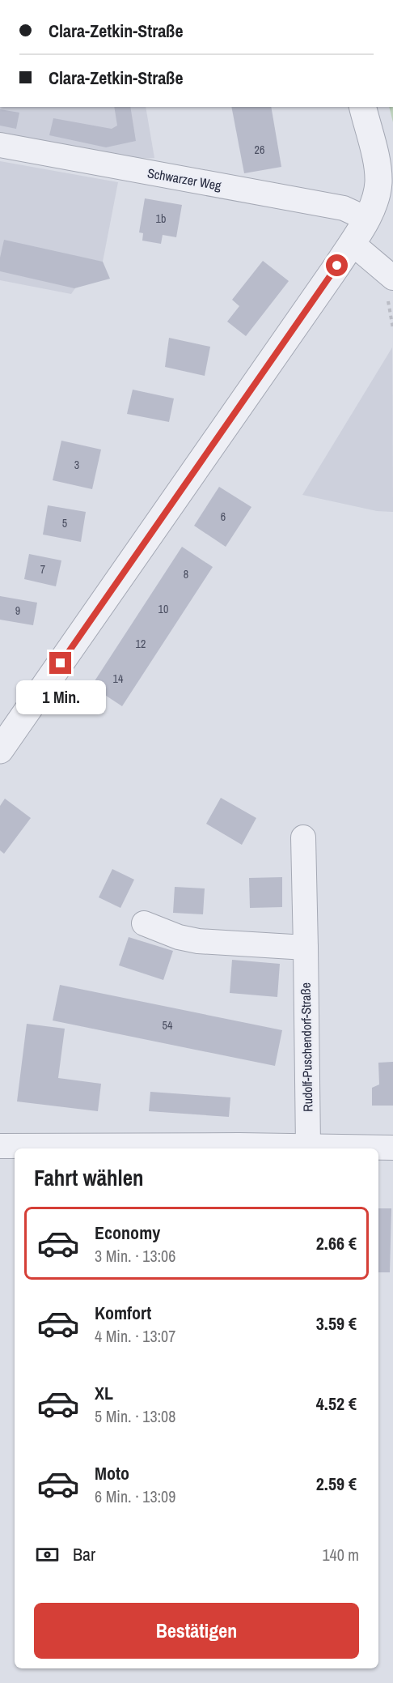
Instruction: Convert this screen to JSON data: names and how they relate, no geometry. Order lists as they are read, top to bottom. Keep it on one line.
{"streets":{"street":["Schwarzer Weg","Rudolf-Puschendorf-Straße"]},"house_numbers":["26","1b","3","6","5","7","8","10","9","12","14","54"],"page":{"banner":["Clara-Zetkin-Straße","Clara-Zetkin-Straße"],"bubble":"1 Min.","heading":"Fahrt wählen","list":[{"name":"Economy","note":"3 Min. · 13:06","value":"2.66 €"},{"name":"Komfort","note":"4 Min. · 13:07","value":"3.59 €"},{"name":"XL","note":"5 Min. · 13:08","value":"4.52 €"},{"name":"Moto","note":"6 Min. · 13:09","value":"2.59 €"}],"pay":["Bar","140 m"],"buttons":"Bestätigen"}}
